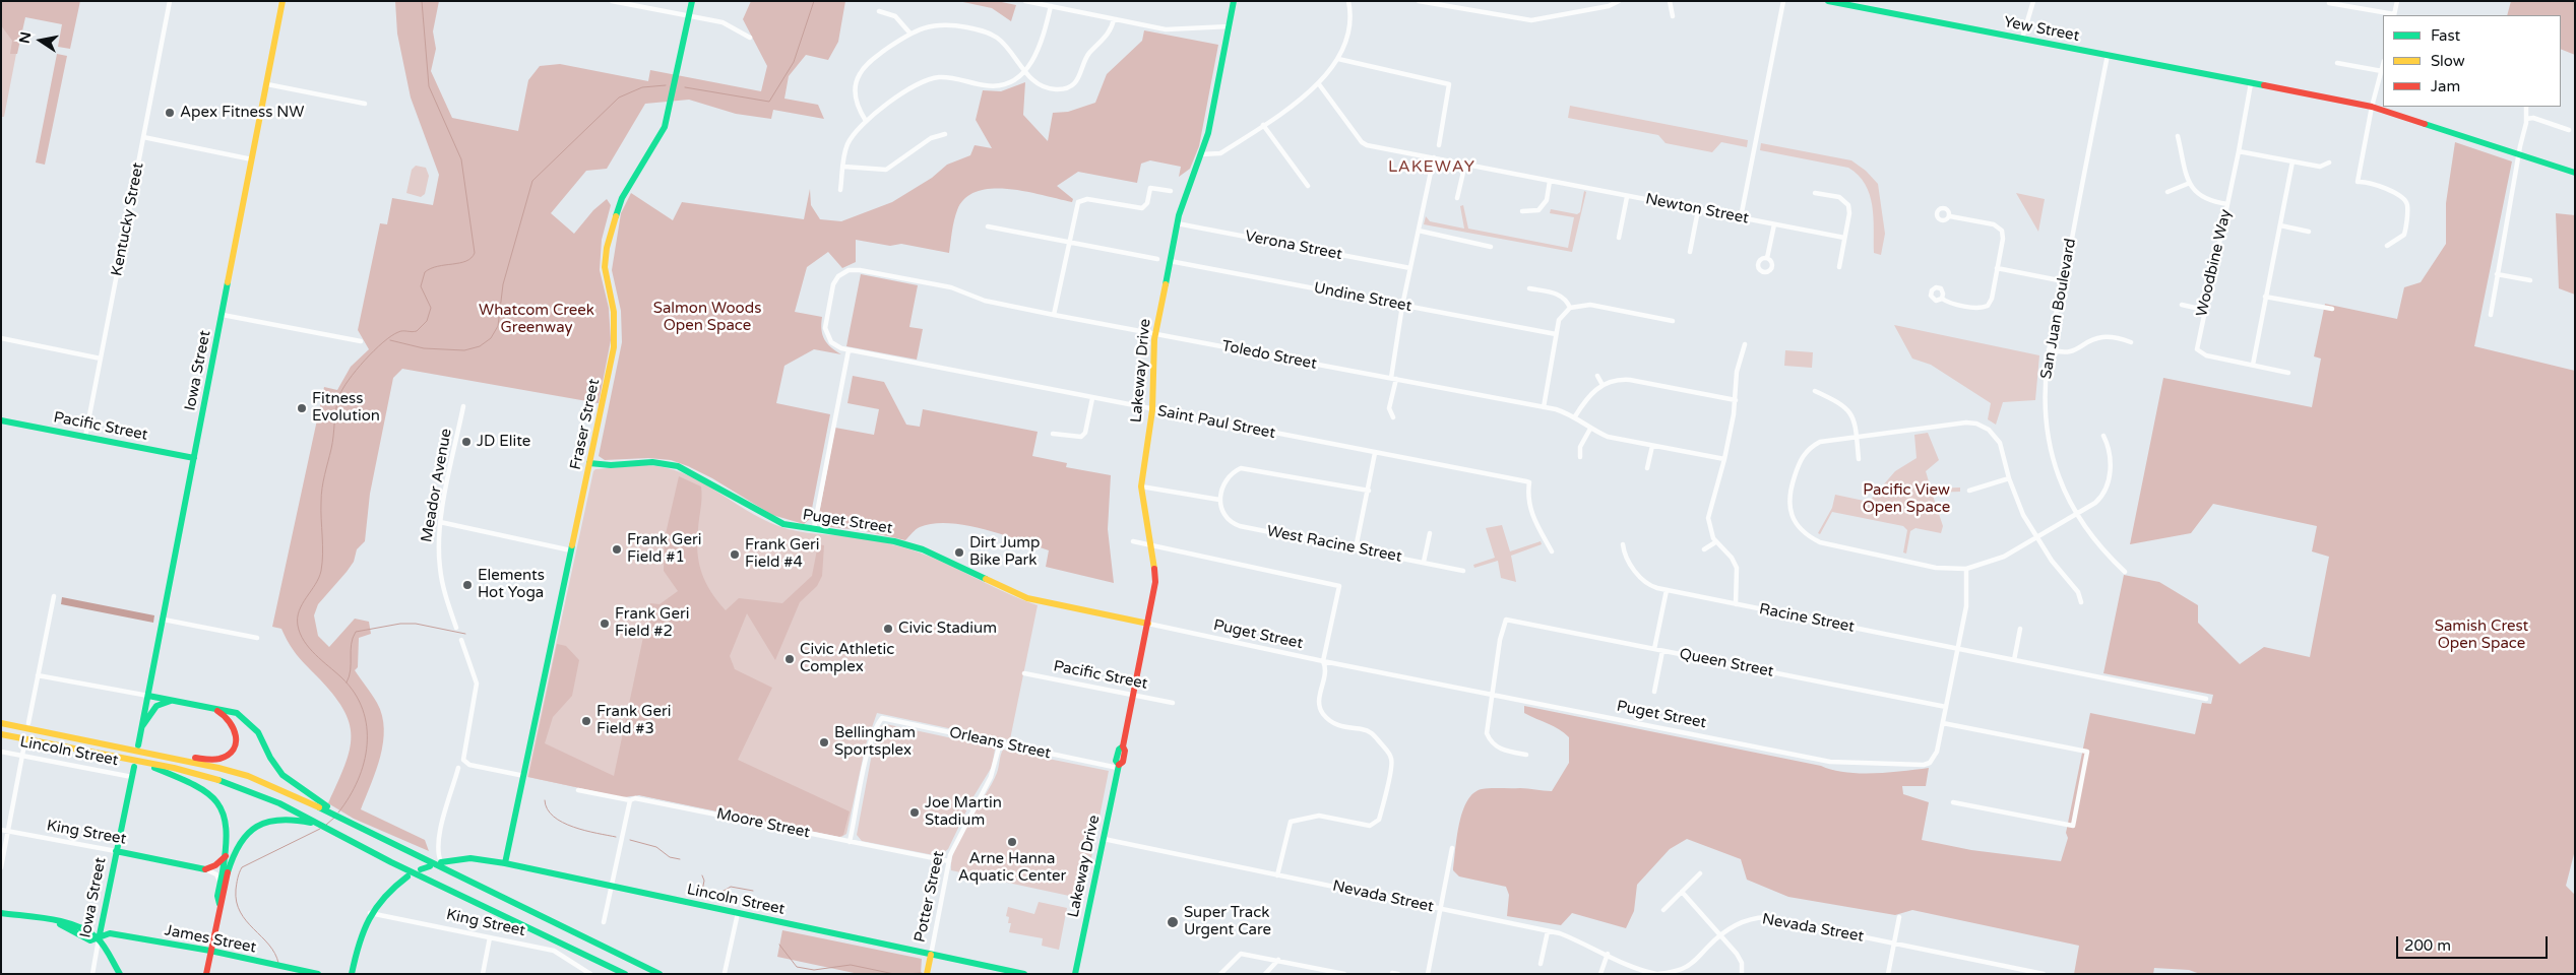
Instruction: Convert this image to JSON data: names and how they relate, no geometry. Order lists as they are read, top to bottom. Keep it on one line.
{"streets":{"main road":["Yew Street","Iowa Street","Lakeway Drive","Fraser Street","Pacific Street","Puget Street","Lincoln Street","King Street","Potter Street","James Street"],"street":["Newton Street","Kentucky Street","Verona Street","Woodbine Way","Undine Street","San Juan Boulevard","Toledo Street","Saint Paul Street","Meador Avenue","West Racine Street","Racine Street","Queen Street","Orleans Street","Moore Street","Nevada Street"]},"crossings":[["Yew Street","Woodbine Way"],["Yew Street","San Juan Boulevard"],["Kentucky Street","Pacific Street"],["Verona Street","Lakeway Drive"],["Undine Street","Lakeway Drive"],["Toledo Street","Lakeway Drive"],["Toledo Street","Saint Paul Street"],["Iowa Street","Pacific Street"],["Iowa Street","Lincoln Street"],["Iowa Street","King Street"],["Iowa Street","James Street"],["Lakeway Drive","Saint Paul Street"],["Lakeway Drive","Pacific Street"],["Lakeway Drive","Puget Street"],["Lakeway Drive","Orleans Street"],["Lakeway Drive","Nevada Street"],["Fraser Street","Puget Street"],["Fraser Street","Lincoln Street"],["Puget Street","Queen Street"],["Orleans Street","Moore Street"],["Orleans Street","Potter Street"],["Lincoln Street","Potter Street"],["Moore Street","Potter Street"]],"districts":["LAKEWAY"],"parks":["Salmon Woods Open Space","Whatcom Creek Greenway","Pacific View Open Space","Samish Crest Open Space"],"places":["Apex Fitness NW","Fitness Evolution","JD Elite","Frank Geri Field #1","Dirt Jump Bike Park","Frank Geri Field #4","Elements Hot Yoga","Frank Geri Field #2","Civic Stadium","Civic Athletic Complex","Frank Geri Field #3","Bellingham Sportsplex","Joe Martin Stadium","Arne Hanna Aquatic Center","Super Track Urgent Care"],"legend":["Fast","Slow","Jam"],"scale_bar":"200 m","north":"left"}
